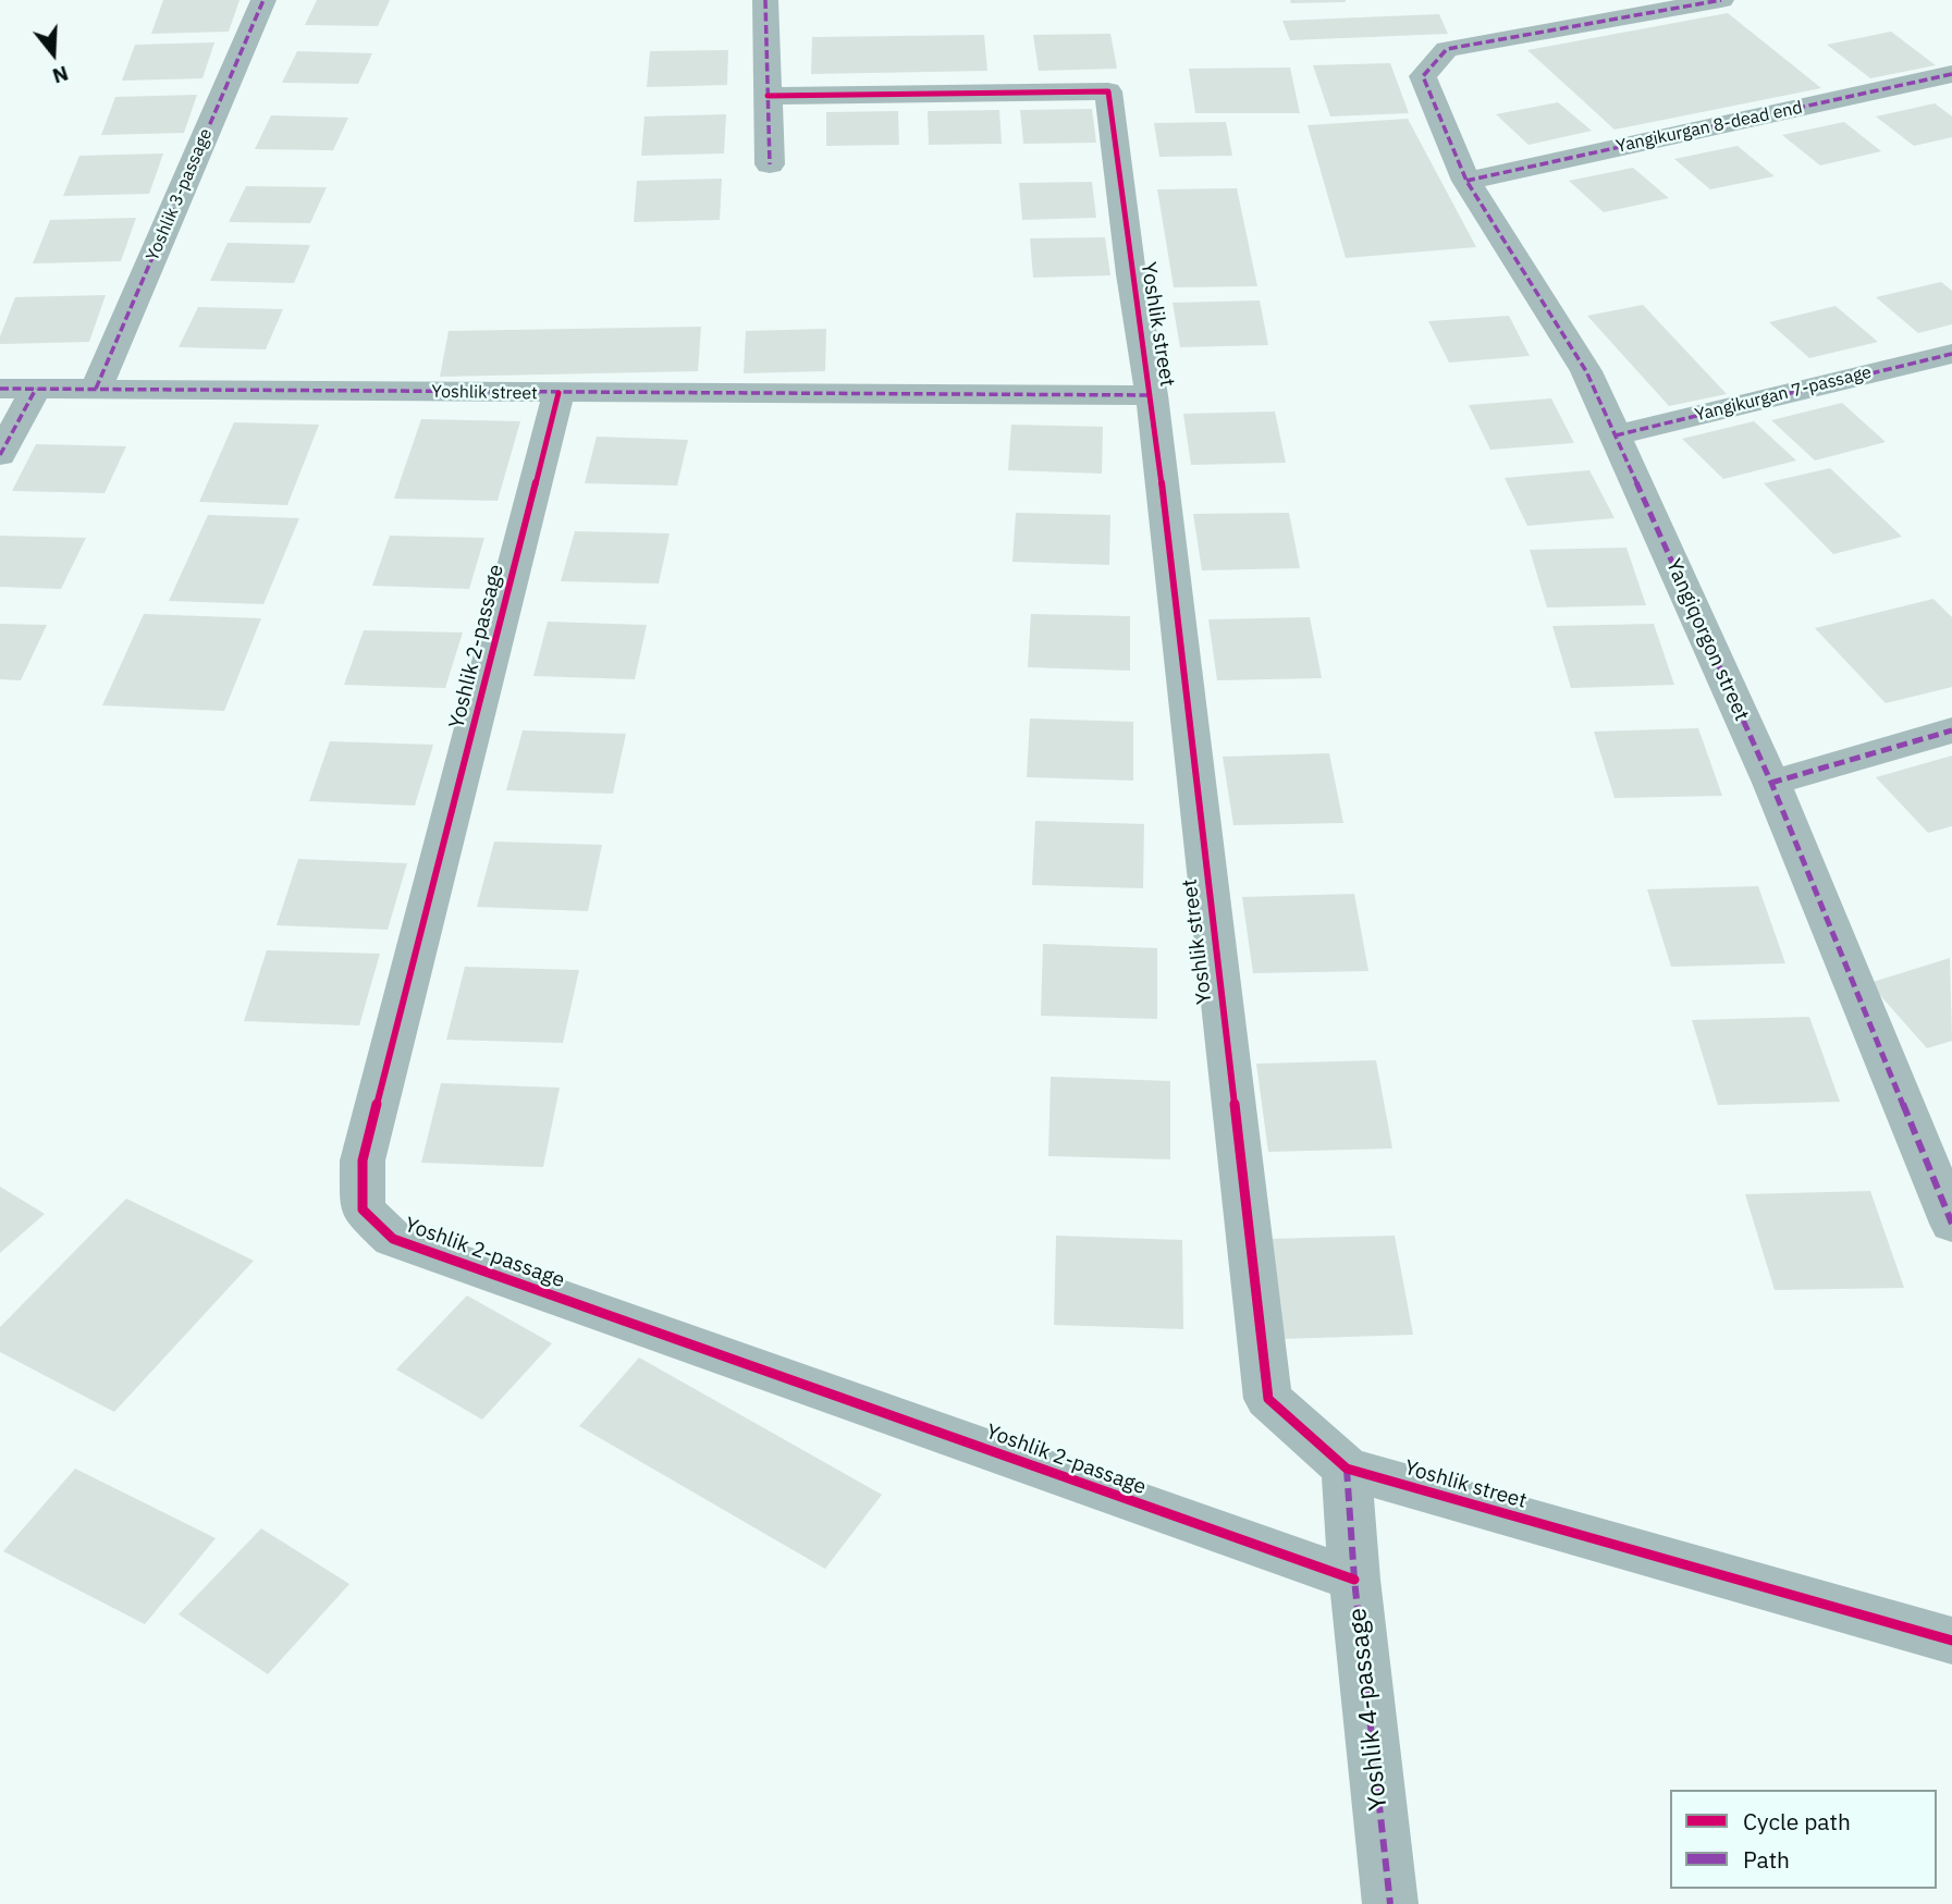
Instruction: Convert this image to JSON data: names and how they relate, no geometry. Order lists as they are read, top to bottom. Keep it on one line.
{"streets":{"street":["Yangikurgan 8-dead end","Yoshlik 3-passage","Yoshlik street","Yangikurgan 7-passage","Yangiqorgon street","Yoshlik 2-passage","Yoshlik 4-passage"]},"crossings":[["Yangikurgan 8-dead end","Yangiqorgon street"],["Yoshlik 3-passage","Yoshlik street"],["Yoshlik street","Yoshlik 2-passage"],["Yoshlik street","Yoshlik 4-passage"],["Yangikurgan 7-passage","Yangiqorgon street"],["Yoshlik 2-passage","Yoshlik 4-passage"]],"legend":["Cycle path","Path"],"north":"bottom"}
